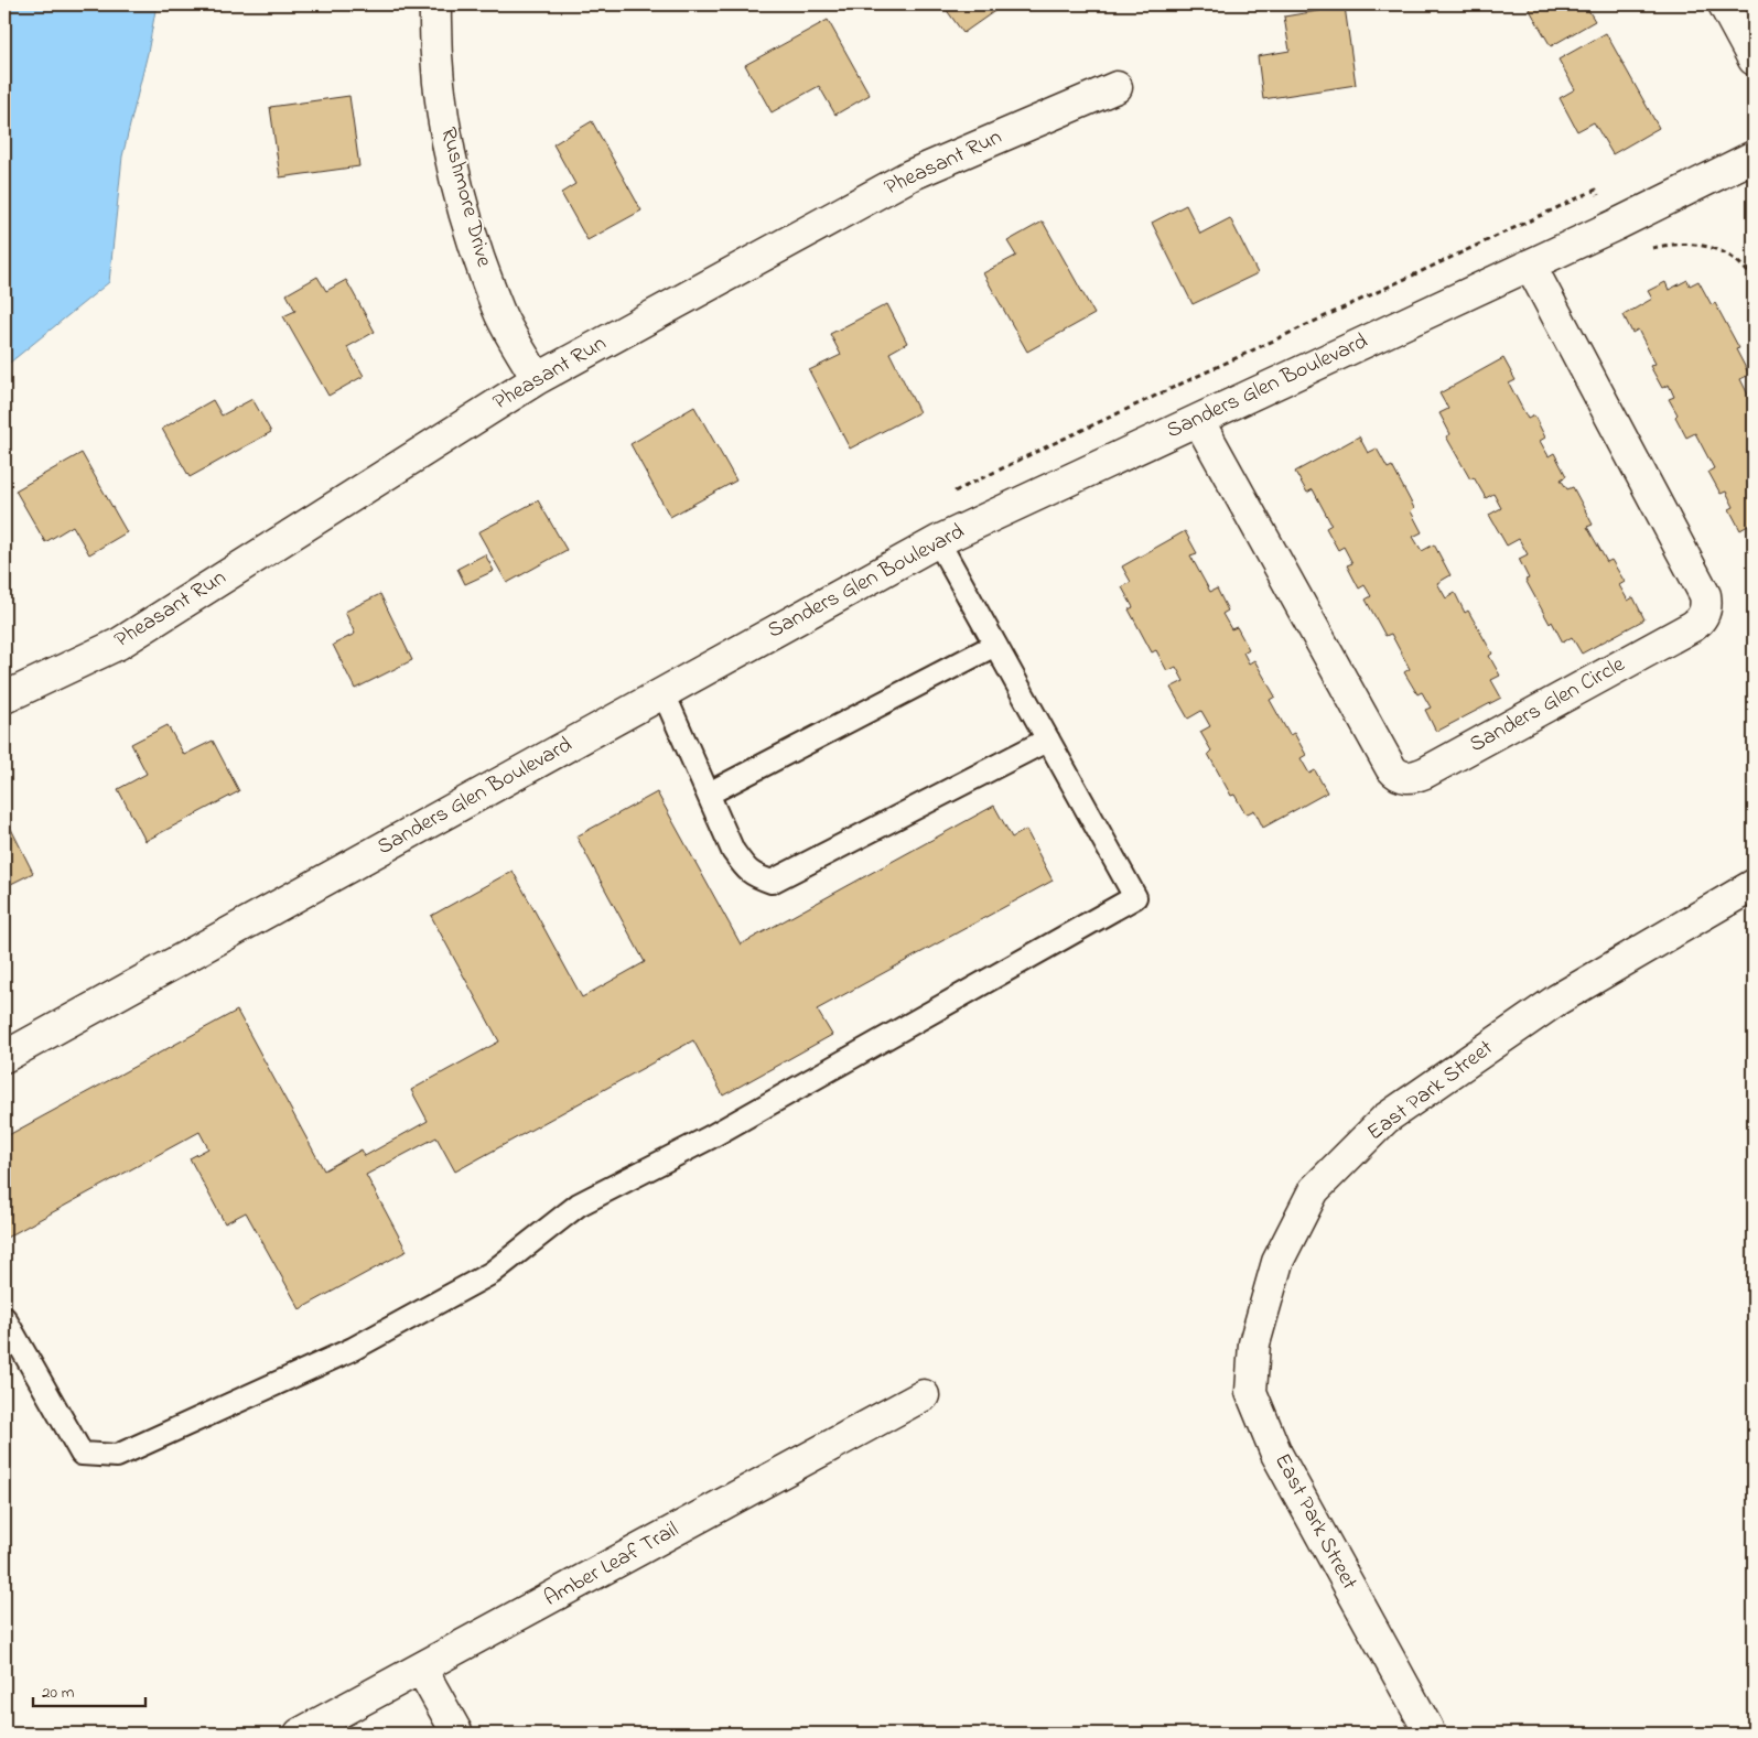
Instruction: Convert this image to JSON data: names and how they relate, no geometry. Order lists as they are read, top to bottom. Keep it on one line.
{"streets":{"street":["Pheasant Run","Rushmore Drive","Sanders Glen Boulevard","Sanders Glen Circle","East Park Street","Amber Leaf Trail"]},"crossings":[["Pheasant Run","Rushmore Drive"],["Sanders Glen Boulevard","Sanders Glen Circle"]],"scale_bar":"20 m"}
